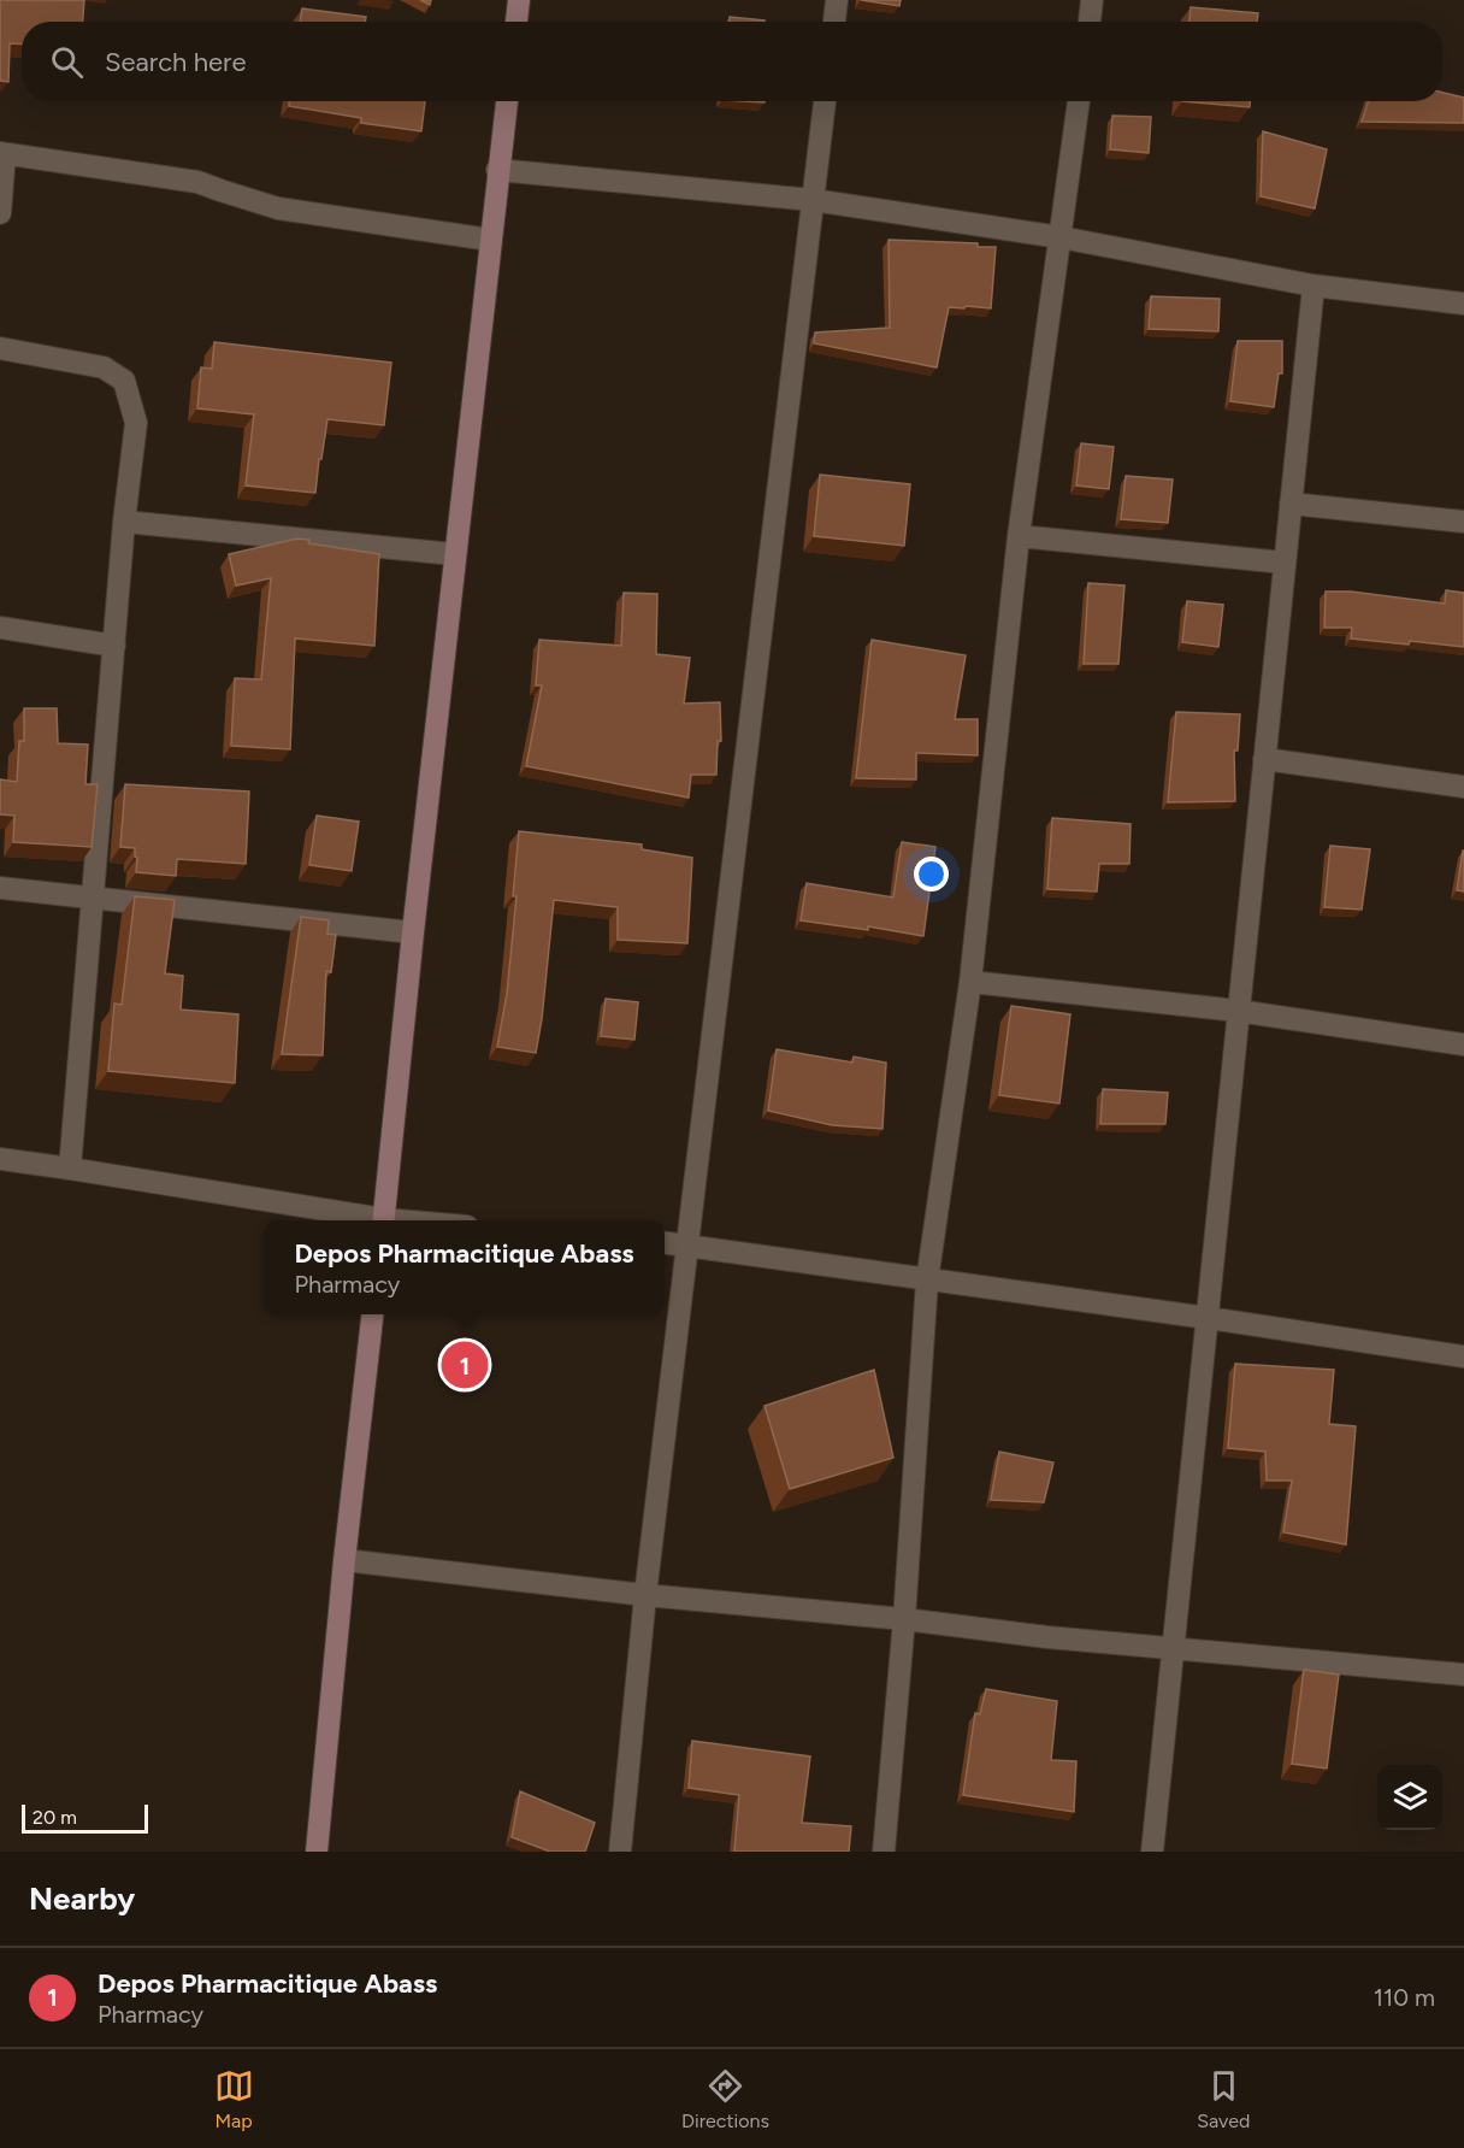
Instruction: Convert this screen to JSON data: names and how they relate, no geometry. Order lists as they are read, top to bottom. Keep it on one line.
{"scale_bar":"20 m","page":{"search":"Search here","popup":["Depos Pharmacitique Abass","Pharmacy"],"pins":"1","scale":"20 m","heading":"Nearby","list":[{"mark":"1","name":"Depos Pharmacitique Abass","note":"Pharmacy","value":"110 m"}],"nav":["Map","Directions","Saved"]}}
